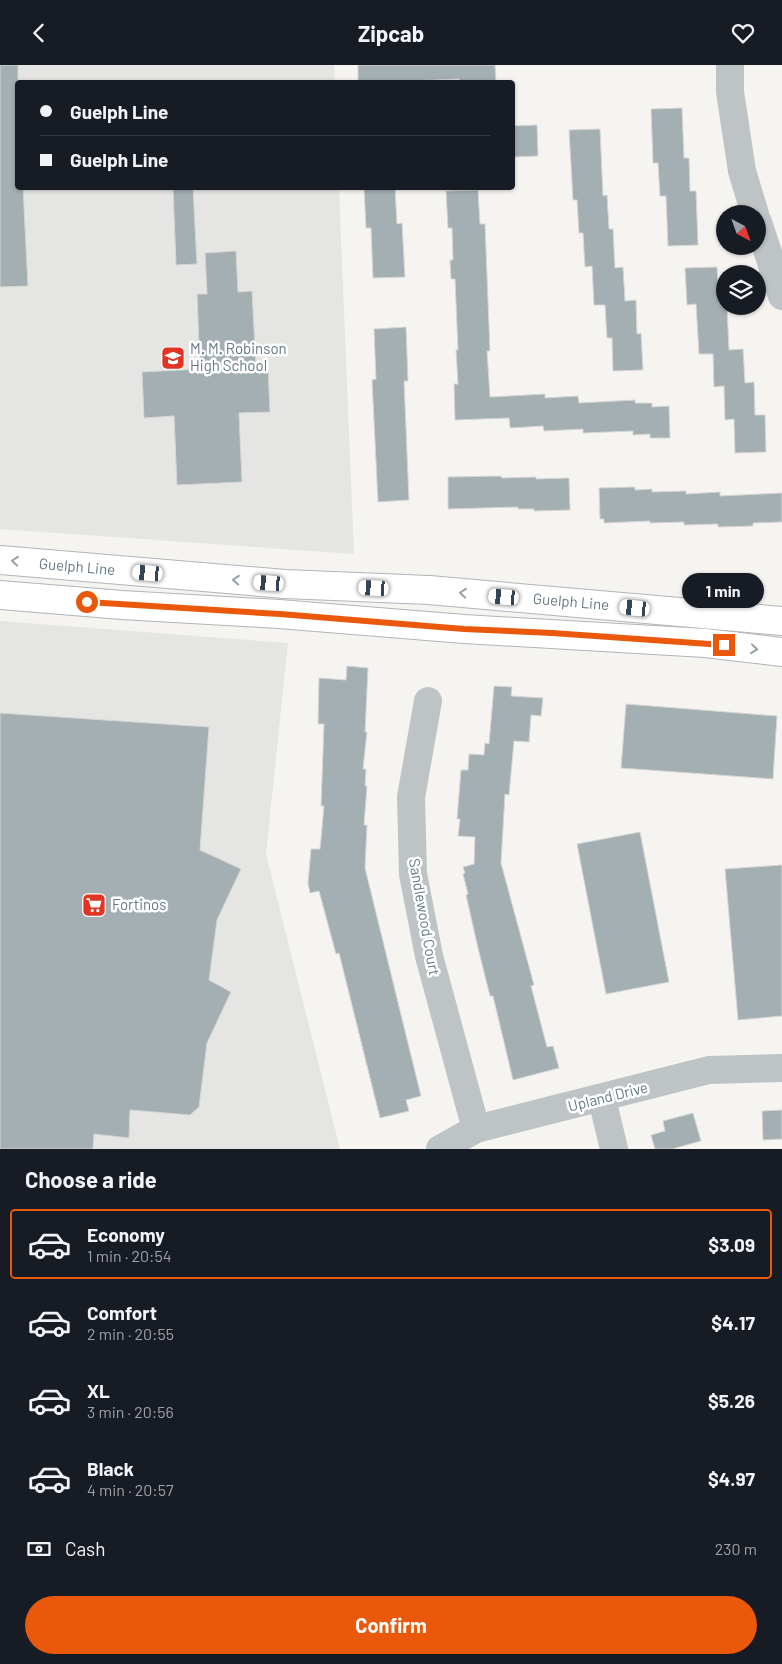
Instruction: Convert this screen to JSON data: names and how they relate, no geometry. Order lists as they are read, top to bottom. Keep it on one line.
{"streets":{"main road":["Guelph Line"],"street":["Sandlewood Court","Upland Drive"]},"crossings":[["Sandlewood Court","Upland Drive"]],"places":{"school or university":["M. M. Robinson High School"],"supermarket":["Fortinos"]},"north":"bottom right","page":{"header":"Zipcab","banner":["Guelph Line","Guelph Line"],"bubble":"1 min","heading":"Choose a ride","list":[{"name":"Economy","note":"1 min · 20:54","value":"$3.09"},{"name":"Comfort","note":"2 min · 20:55","value":"$4.17"},{"name":"XL","note":"3 min · 20:56","value":"$5.26"},{"name":"Black","note":"4 min · 20:57","value":"$4.97"}],"pay":["Cash","230 m"],"buttons":"Confirm"}}
